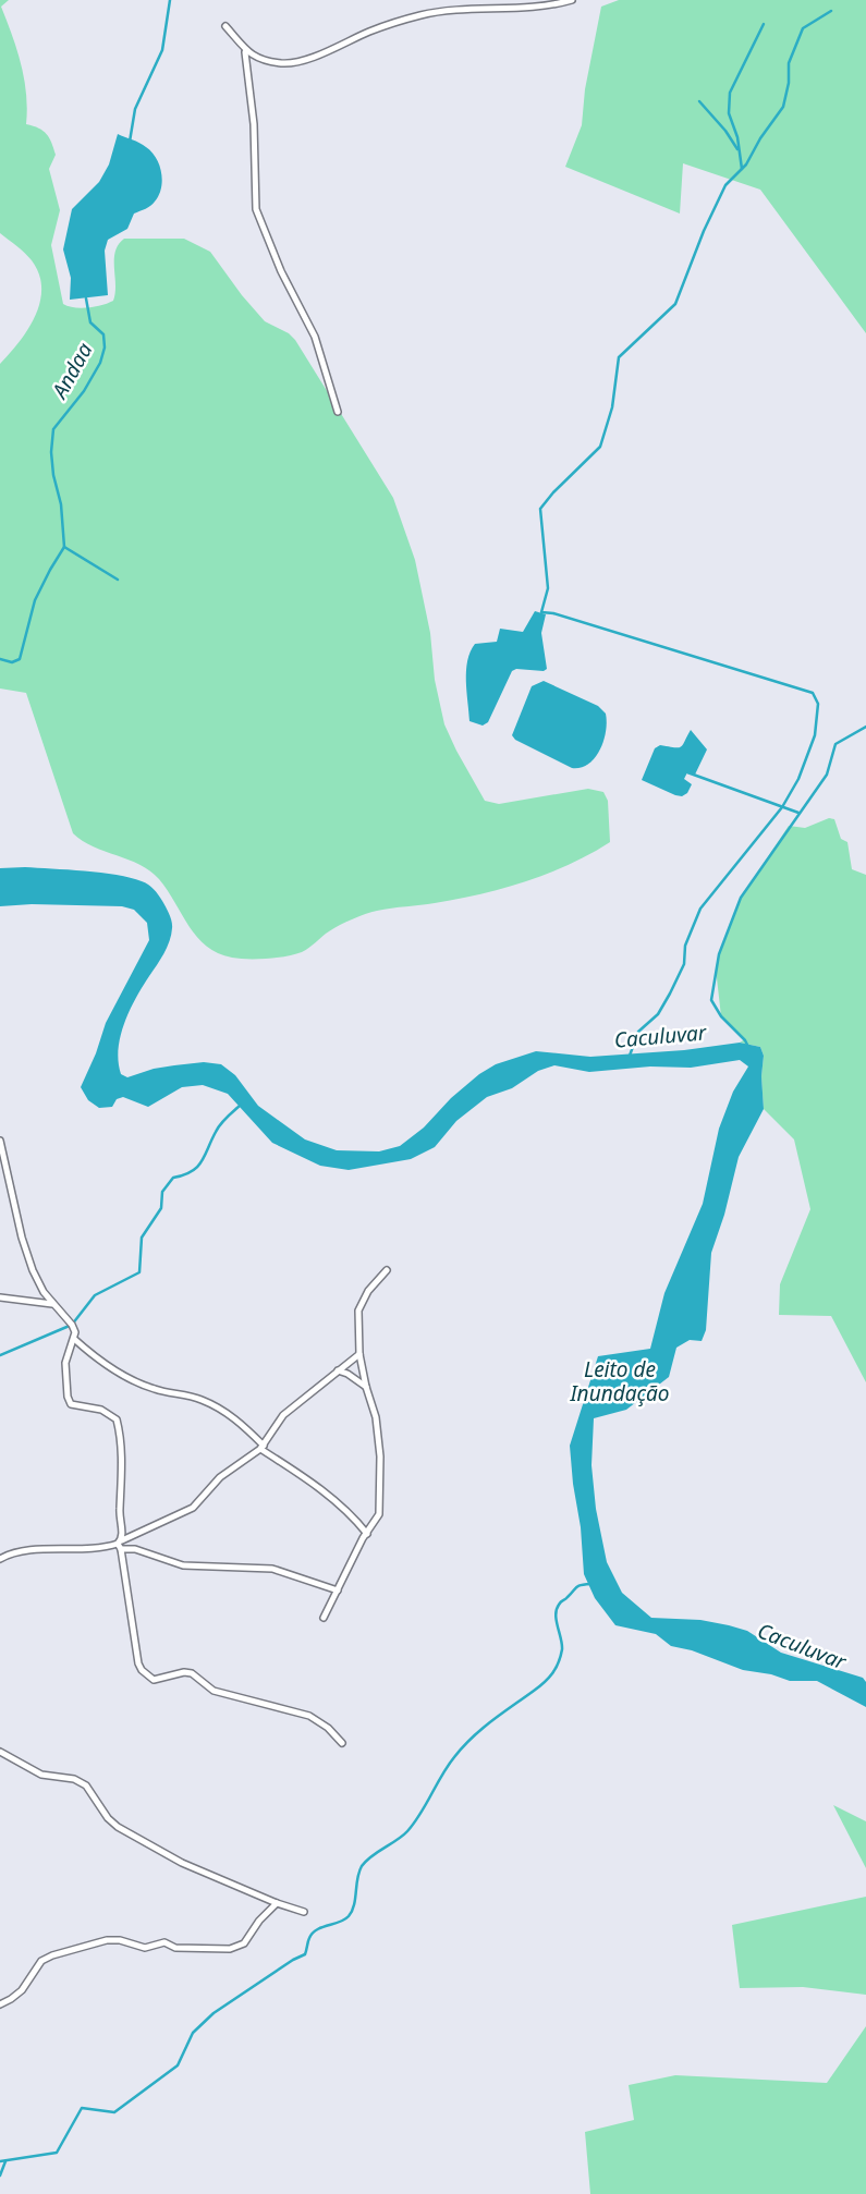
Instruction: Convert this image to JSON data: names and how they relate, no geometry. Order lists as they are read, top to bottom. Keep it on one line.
{"water":["Andaa","Caculuvar","Leito de Inundação"]}
